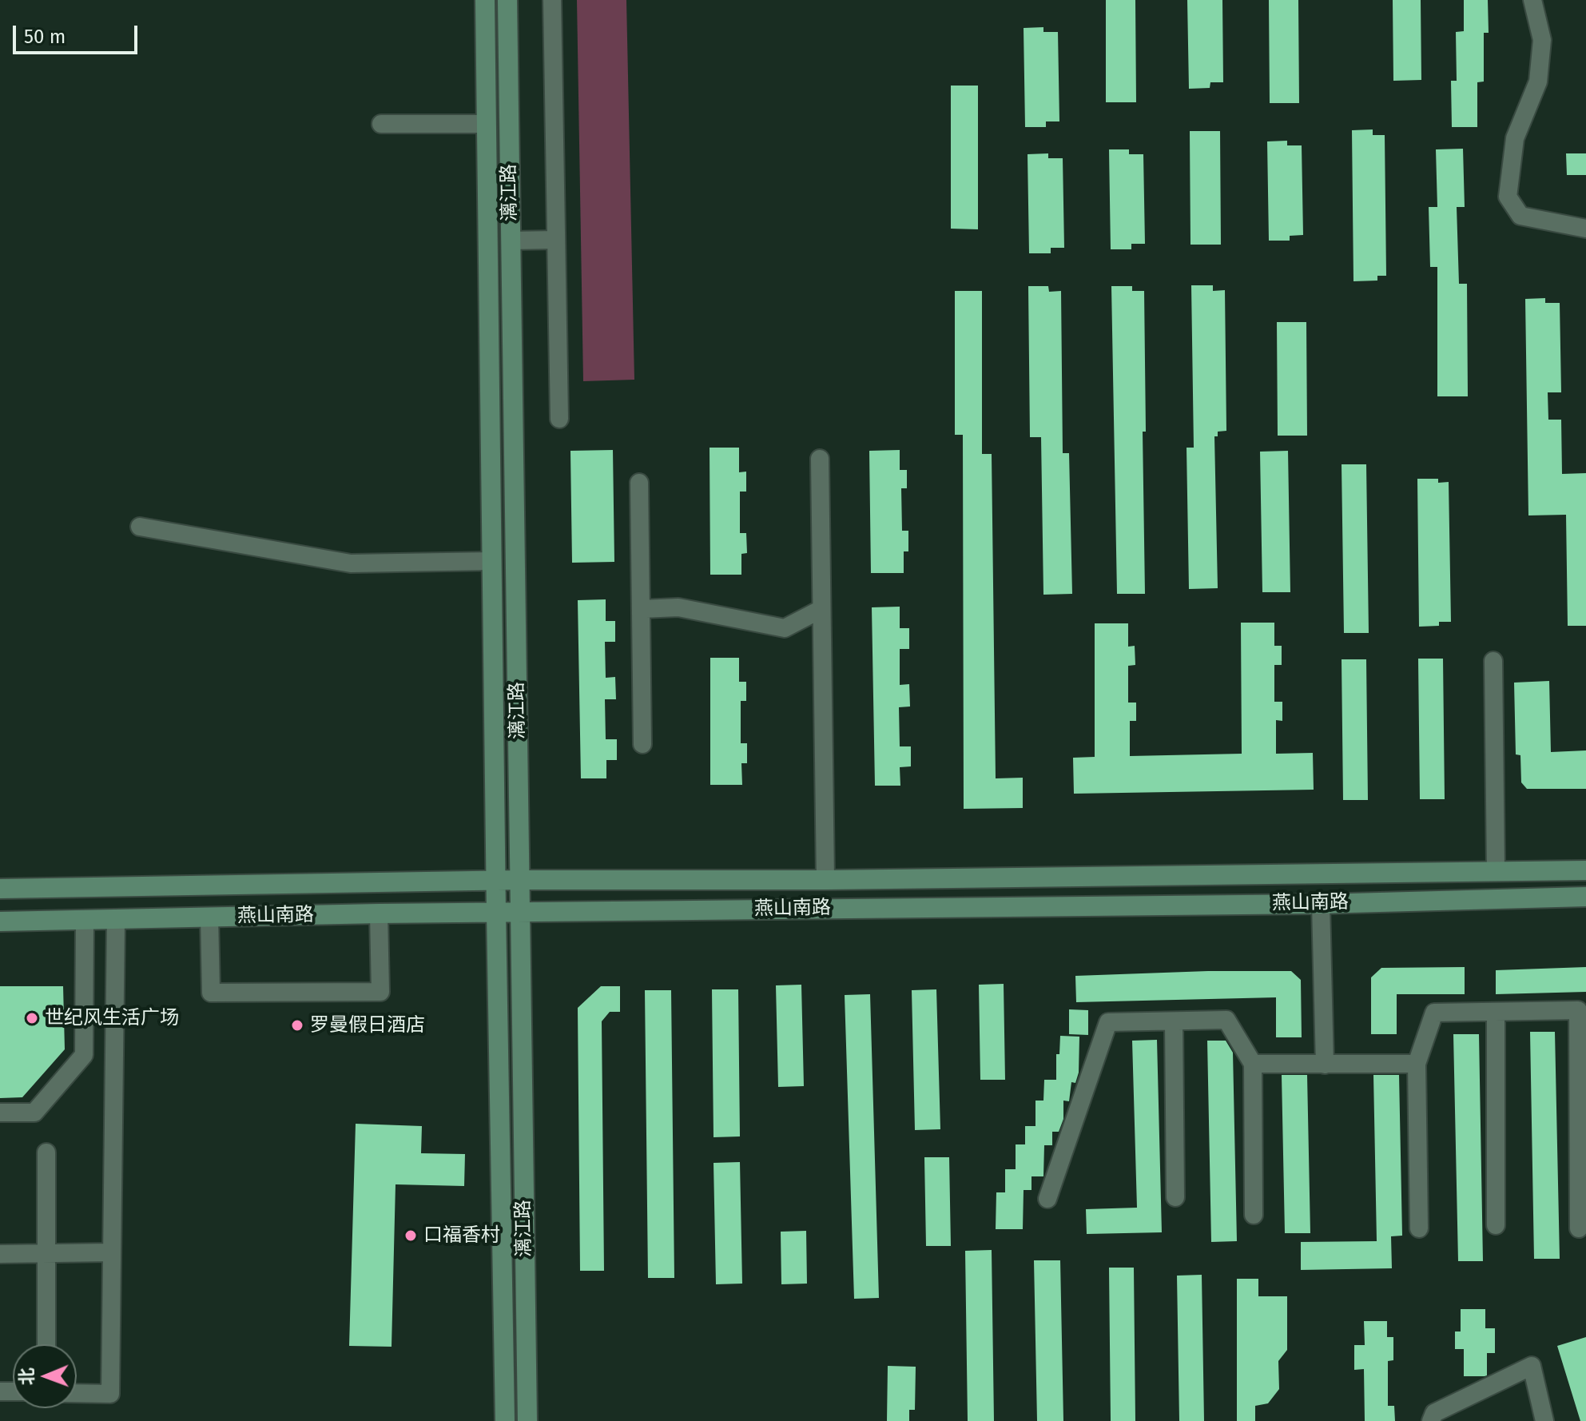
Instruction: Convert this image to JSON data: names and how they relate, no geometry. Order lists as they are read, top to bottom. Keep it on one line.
{"streets":{"main road":["漓江路","燕山南路"]},"crossings":[["漓江路","燕山南路"]],"places":["世纪风生活广场","罗曼假日酒店","口福香村"],"scale_bar":"50 m","north":"left"}
